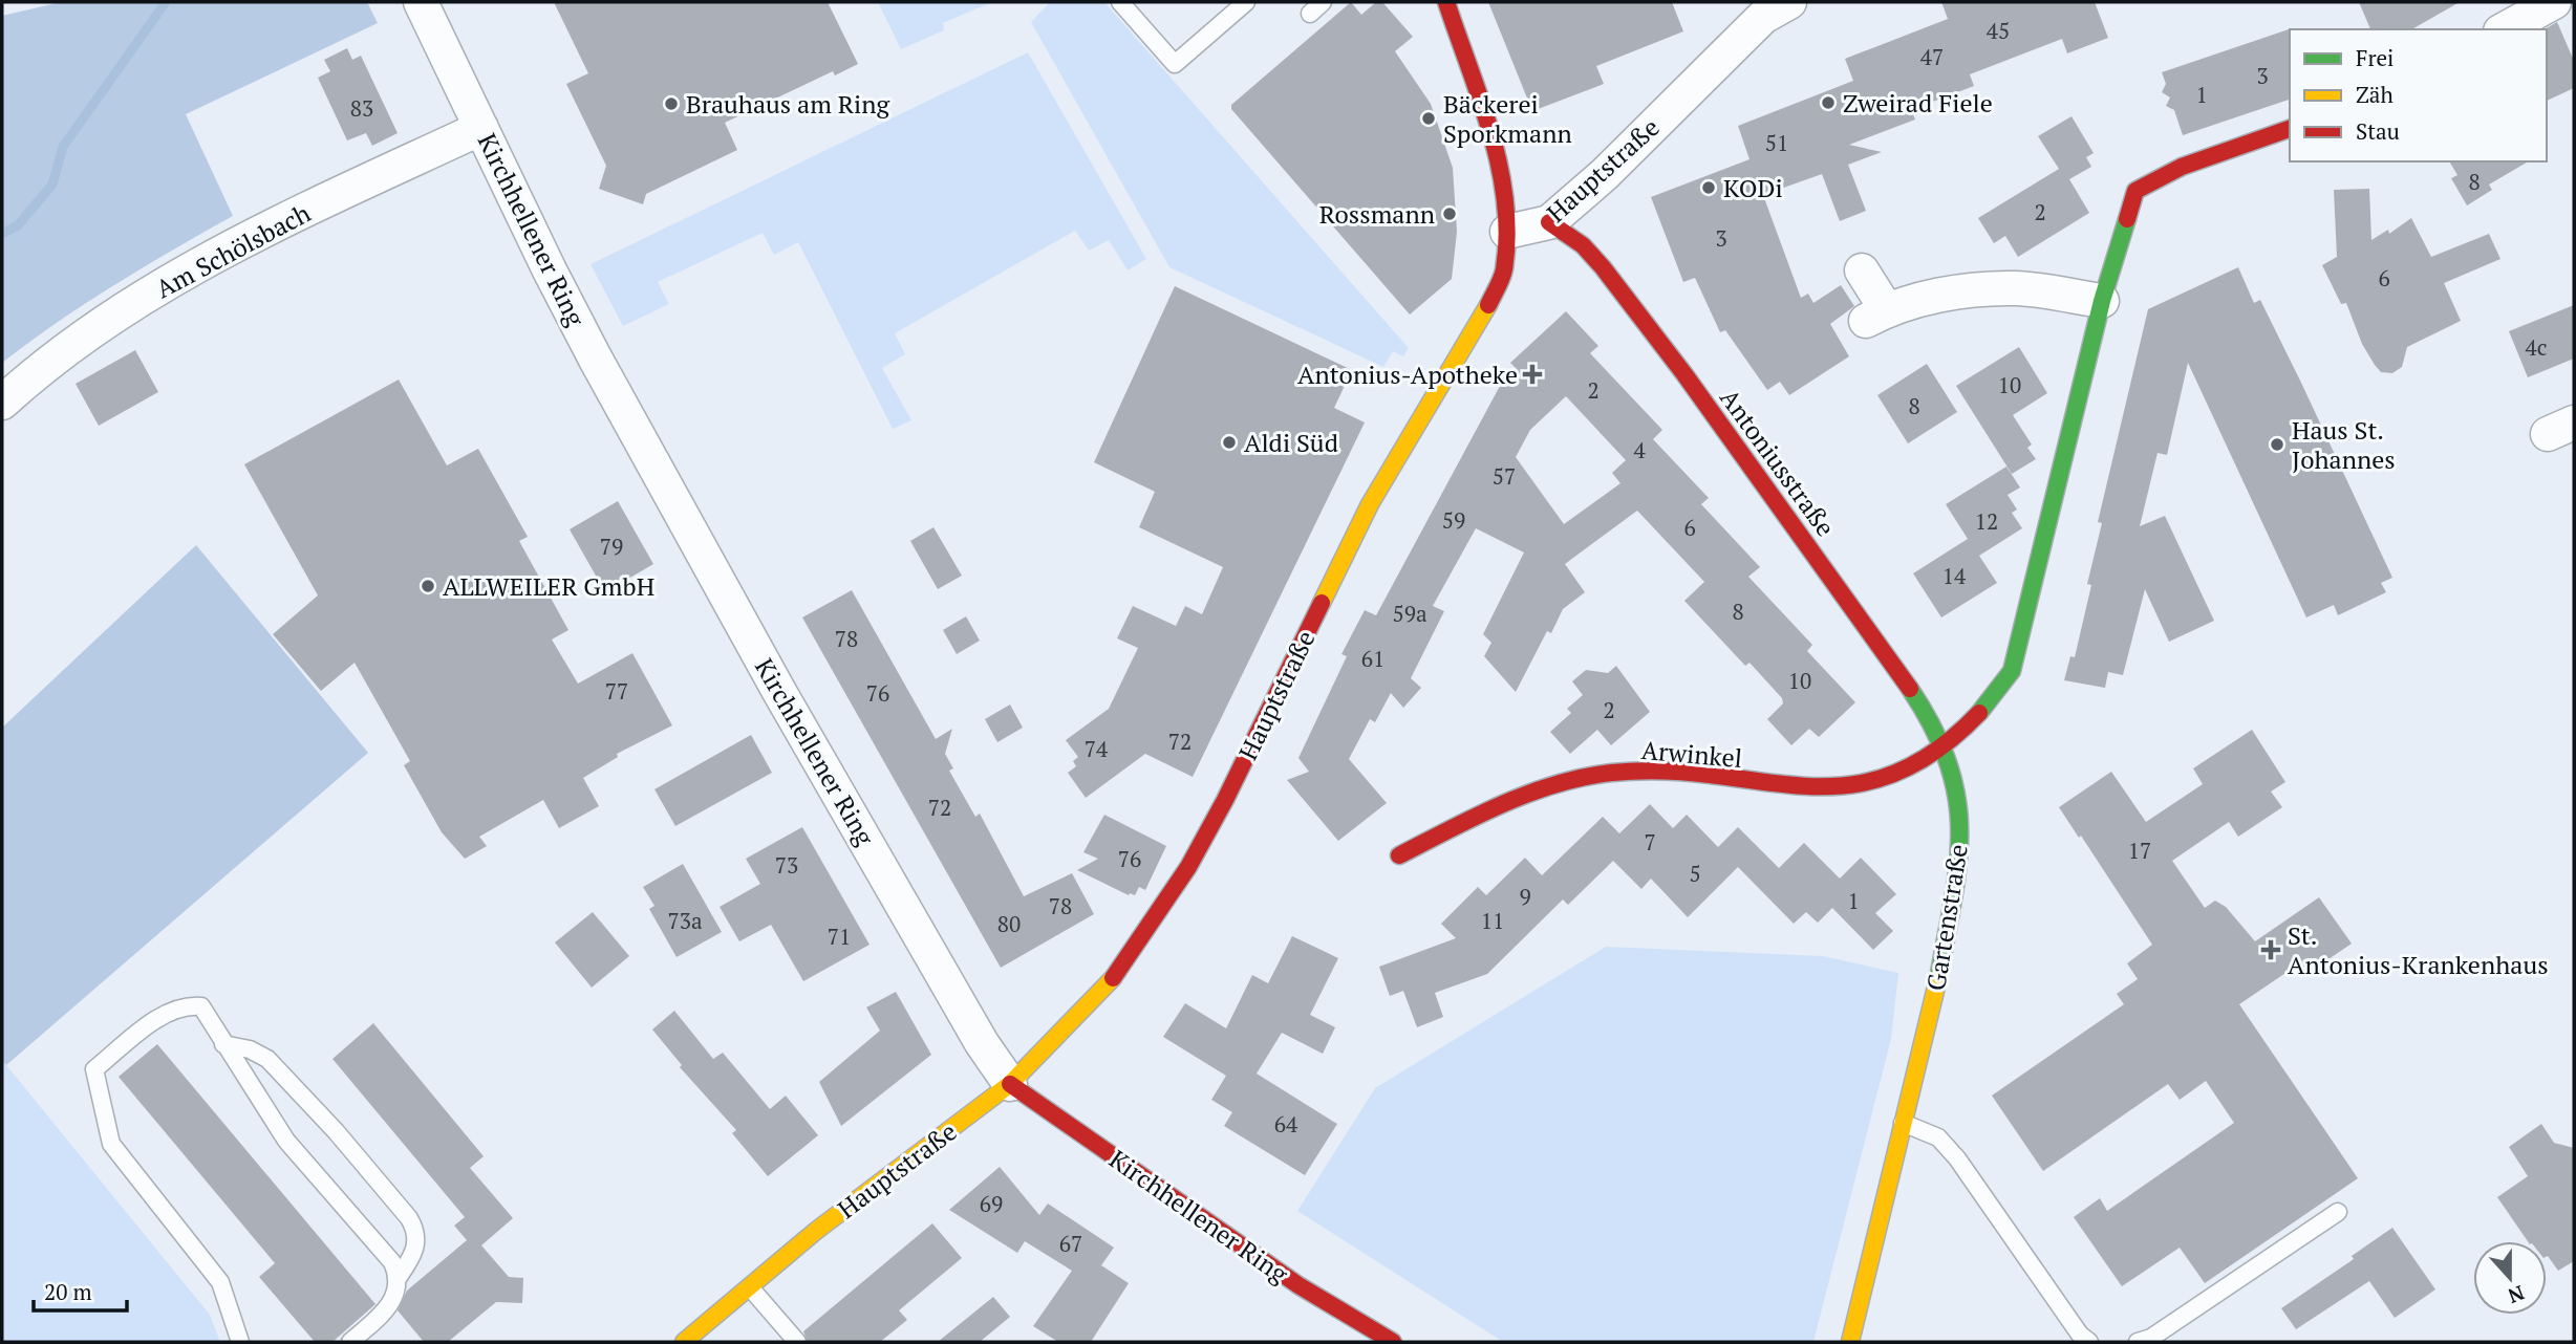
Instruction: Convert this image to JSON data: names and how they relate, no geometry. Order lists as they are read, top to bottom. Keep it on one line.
{"streets":{"street":["Hauptstraße","Kirchhellener Ring","Am Schölsbach","Antoniusstraße","Arwinkel","Gartenstraße"]},"crossings":[["Hauptstraße","Kirchhellener Ring"],["Hauptstraße","Antoniusstraße"],["Kirchhellener Ring","Am Schölsbach"],["Antoniusstraße","Arwinkel"],["Antoniusstraße","Gartenstraße"],["Arwinkel","Gartenstraße"]],"places":{"other":["Zweirad Fiele","Brauhaus am Ring","Bäckerei Sporkmann","KODi","Rossmann","Aldi Süd","Haus St. Johannes","ALLWEILER GmbH"],"health":["Antonius-Apotheke","St. Antonius-Krankenhaus"]},"house_numbers":["45","47","3","1","83","51","8","2","3","6","4c","10","2","8","4","57","59","12","6","79","14","8","59a","78","61","10","77","76","2","72","74","72","7","17","76","73","5","9","1","78","73a","11","80","71","64","69","67"],"legend":["Frei","Zäh","Stau"],"scale_bar":"20 m","north":"bottom"}
